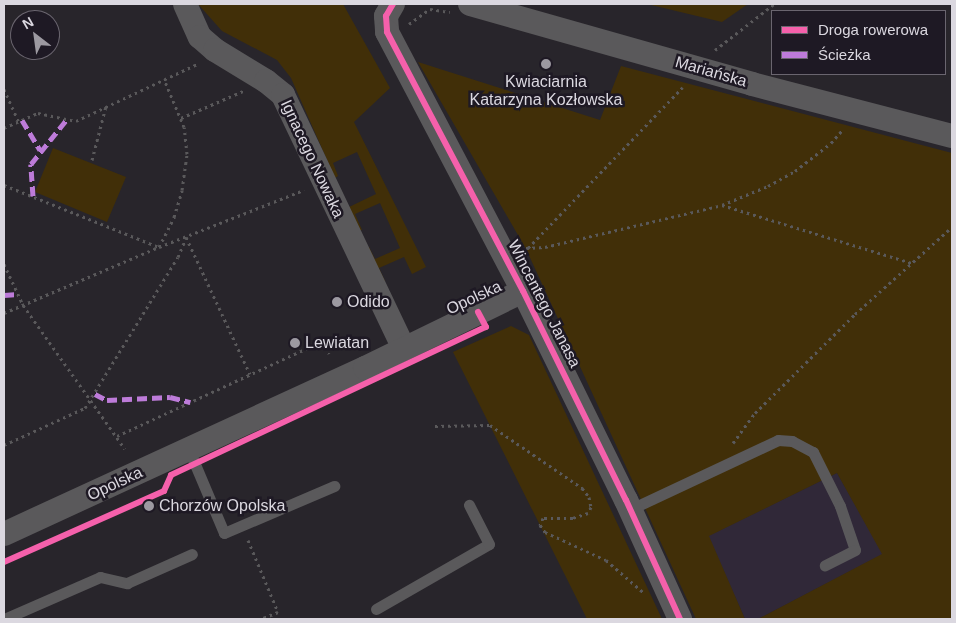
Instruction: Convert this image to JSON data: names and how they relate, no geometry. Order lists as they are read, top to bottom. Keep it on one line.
{"streets":{"street":["Mariańska","Ignacego Nowaka","Opolska","Wincentego Janasa"]},"crossings":[["Ignacego Nowaka","Opolska"],["Opolska","Wincentego Janasa"]],"places":["Kwiaciarnia Katarzyna Kozłowska","Odido","Lewiatan","Chorzów Opolska"],"legend":["Droga rowerowa","Ścieżka"],"north":"top left"}
